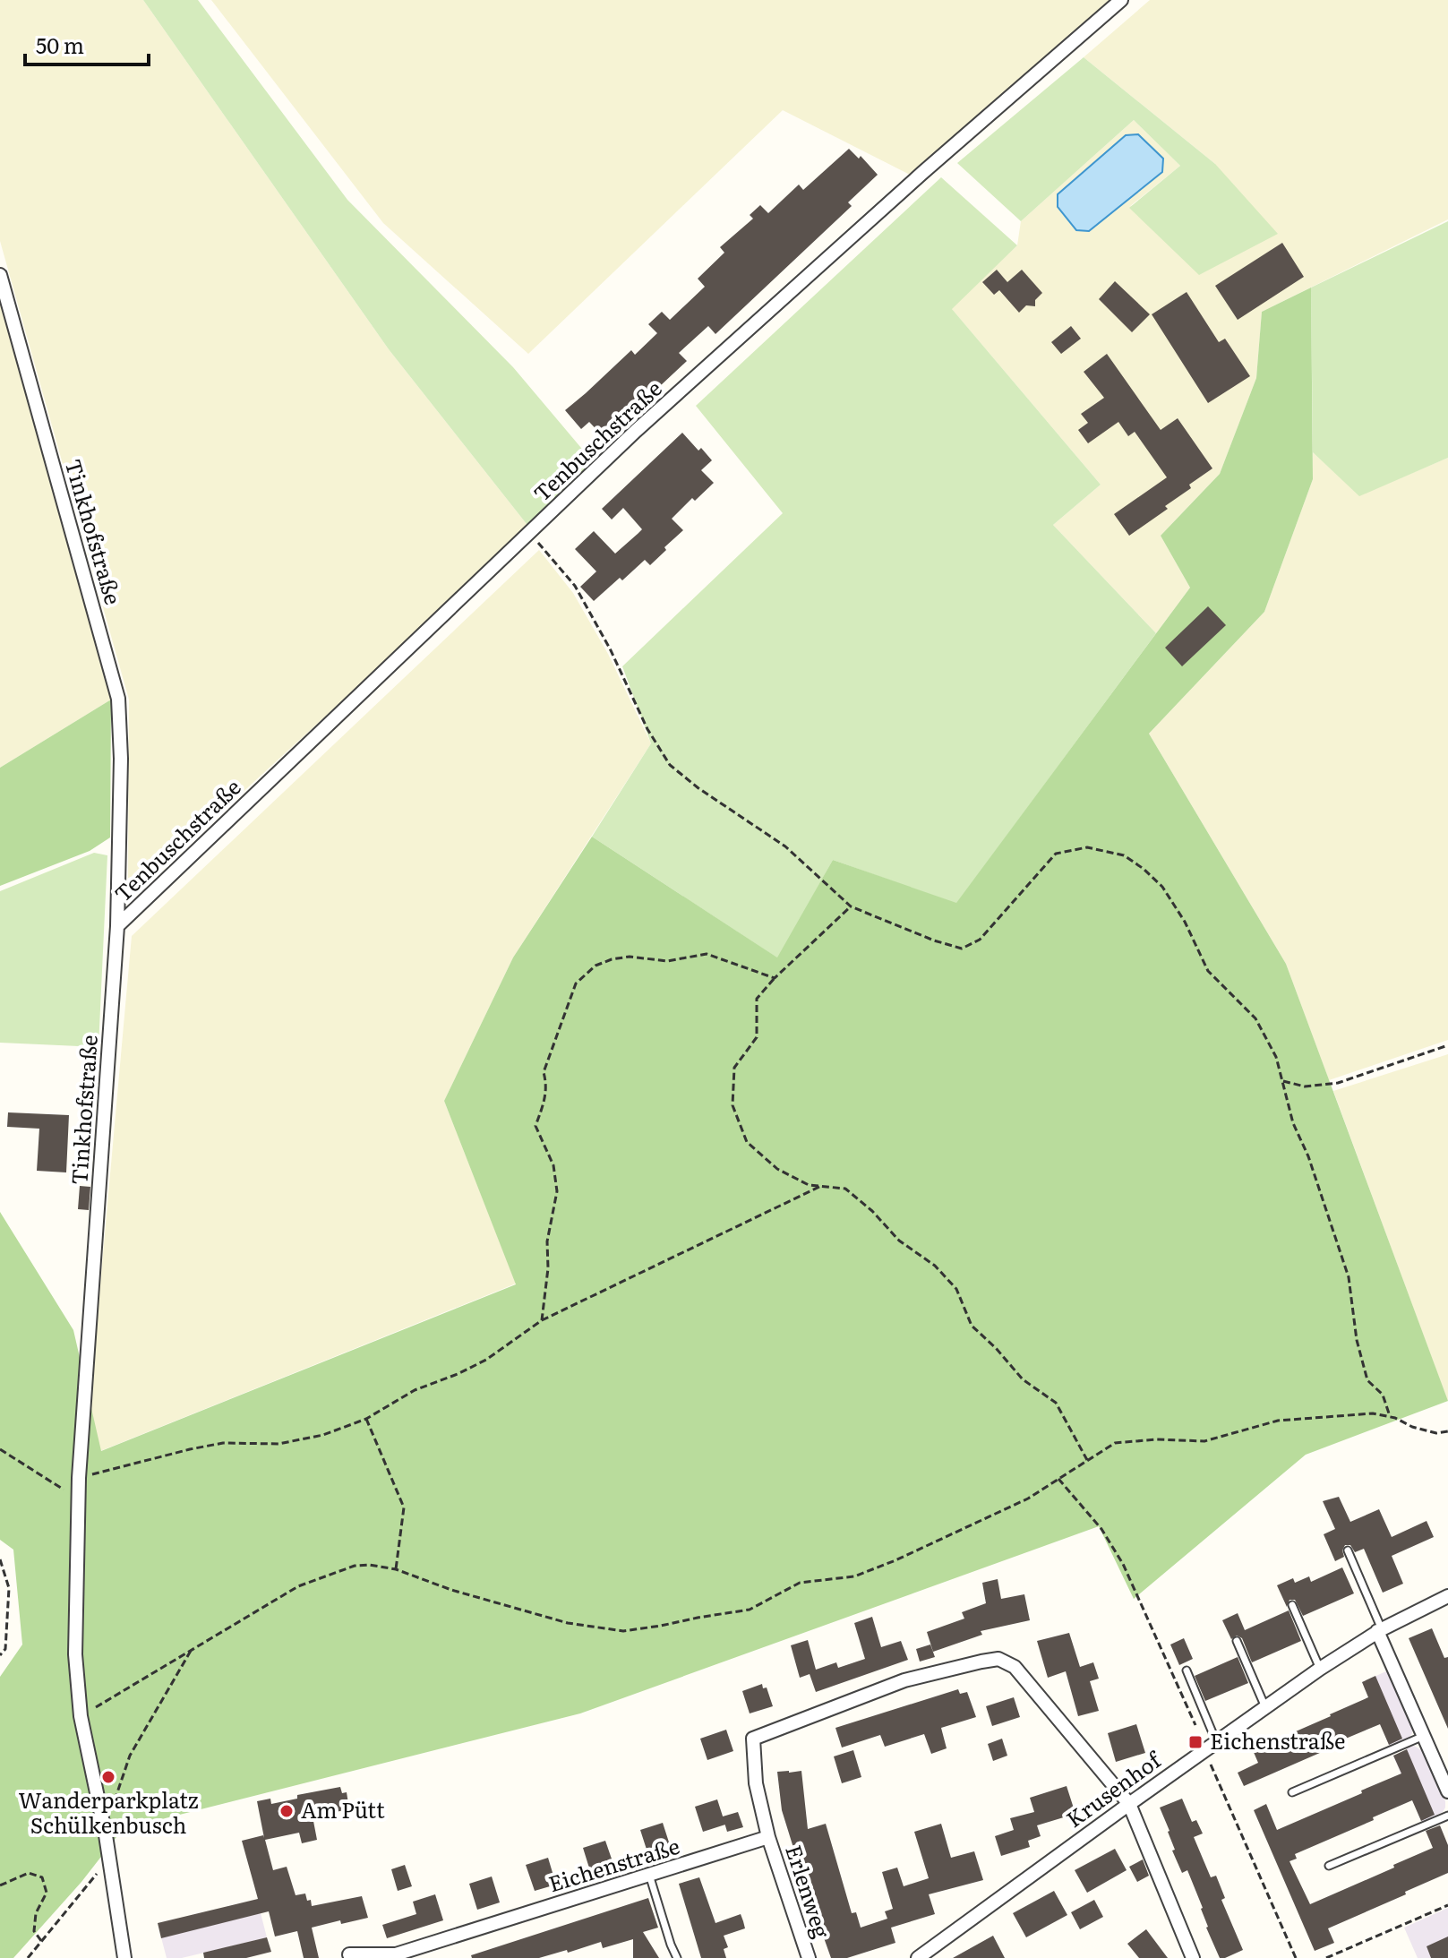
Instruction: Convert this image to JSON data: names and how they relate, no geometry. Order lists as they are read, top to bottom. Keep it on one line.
{"streets":{"street":["Tenbuschstraße","Tinkhofstraße","Krusenhof","Eichenstraße","Erlenweg"]},"crossings":[["Tenbuschstraße","Tinkhofstraße"],["Eichenstraße","Erlenweg"]],"places":{"transit":["Eichenstraße"],"other":["Wanderparkplatz Schülkenbusch","Am Pütt"]},"scale_bar":"50 m"}
